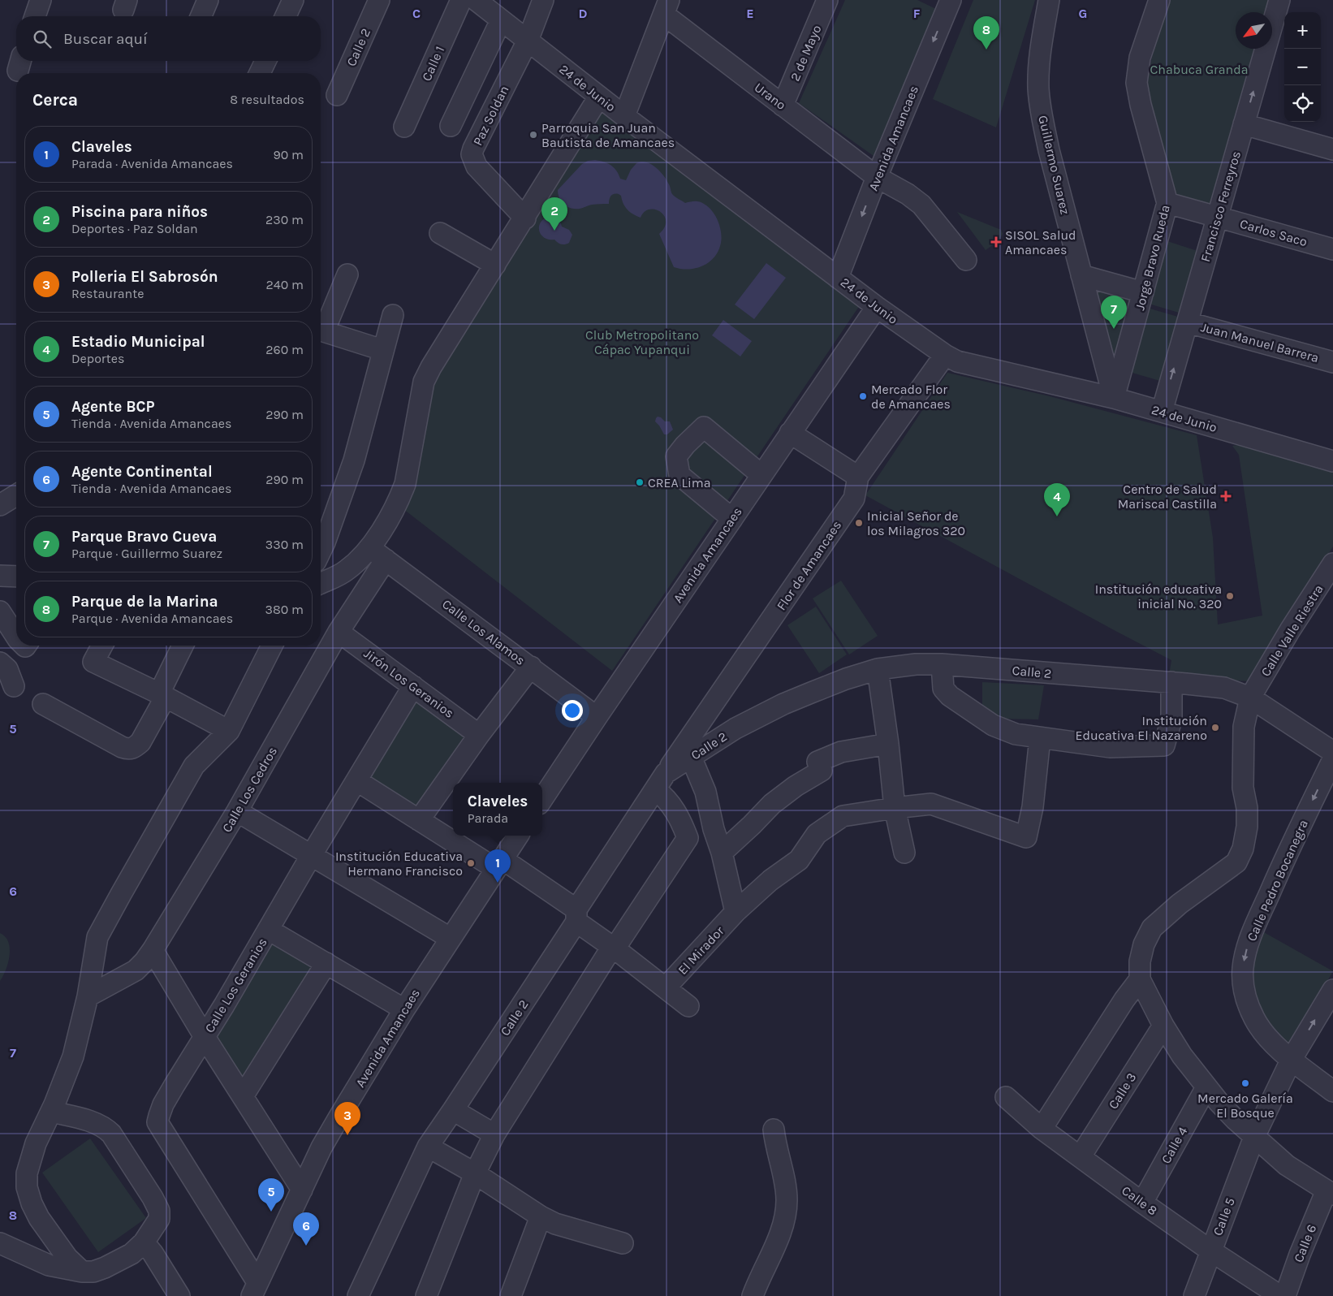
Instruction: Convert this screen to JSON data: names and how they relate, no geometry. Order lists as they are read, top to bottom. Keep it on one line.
{"streets":{"street":["Calle 2","2 de Mayo","Calle 1","24 de Junio","Urano","Paz Soldan","Avenida Amancaes","Guillermo Suarez","Francisco Ferreyros","Carlos Saco","Jorge Bravo Rueda","Juan Manuel Barrera","Flor de Amancaes","Calle Valle Riestra","Calle Los Alamos","Jirón Los Geranios","Calle Los Cedros","Calle Pedro Bocanegra","El Mirador","Calle Los Geranios","Calle 3","Calle 4","Calle 8","Calle 5","Calle 6"]},"crossings":[["Calle 2","Flor de Amancaes"],["Calle 2","Calle Valle Riestra"],["2 de Mayo","Urano"],["24 de Junio","Paz Soldan"],["24 de Junio","Avenida Amancaes"],["24 de Junio","Guillermo Suarez"],["24 de Junio","Francisco Ferreyros"],["24 de Junio","Jorge Bravo Rueda"],["24 de Junio","Flor de Amancaes"],["Urano","Avenida Amancaes"],["Avenida Amancaes","Calle Los Alamos"],["Avenida Amancaes","Calle Los Geranios"],["Guillermo Suarez","Jorge Bravo Rueda"],["Francisco Ferreyros","Carlos Saco"],["Francisco Ferreyros","Juan Manuel Barrera"],["Carlos Saco","Jorge Bravo Rueda"],["Calle Los Alamos","Calle Los Cedros"],["Jirón Los Geranios","Calle Los Cedros"],["Jirón Los Geranios","Calle Los Geranios"],["Calle Pedro Bocanegra","Calle 5"],["Calle 3","Calle 8"],["Calle 4","Calle 8"],["Calle 8","Calle 5"]],"one_way":["Francisco Ferreyros"],"parks":["Chabuca Granda","Club Metropolitano Cápac Yupanqui"],"places":{"other":["Parroquia San Juan Bautista de Amancaes","Mercado Flor de Amancaes","CREA Lima","Inicial Señor de los Milagros 320","Institución educativa inicial No. 320","Institución Educativa El Nazareno","Institución Educativa Hermano Francisco","Mercado Galería El Bosque"],"health":["SISOL Salud Amancaes","Centro de Salud Mariscal Castilla"]},"north":"bottom left","page":{"map_buttons":["+","−"],"pins":["8","2","7","4","1","3","5","6"],"search":"Buscar aquí","heading":["Cerca","8 resultados"],"list":[{"mark":"1","name":"Claveles","note":"Parada · Avenida Amancaes","value":"90 m"},{"mark":"2","name":"Piscina para niños","note":"Deportes · Paz Soldan","value":"230 m"},{"mark":"3","name":"Polleria El Sabrosón","note":"Restaurante","value":"240 m"},{"mark":"4","name":"Estadio Municipal","note":"Deportes","value":"260 m"},{"mark":"5","name":"Agente BCP","note":"Tienda · Avenida Amancaes","value":"290 m"},{"mark":"6","name":"Agente Continental","note":"Tienda · Avenida Amancaes","value":"290 m"},{"mark":"7","name":"Parque Bravo Cueva","note":"Parque · Guillermo Suarez","value":"330 m"},{"mark":"8","name":"Parque de la Marina","note":"Parque · Avenida Amancaes","value":"380 m"}],"popup":["Claveles","Parada"]},"grid":{"columns":["C","D","E","F","G"],"rows":["5","6","7","8"]}}
